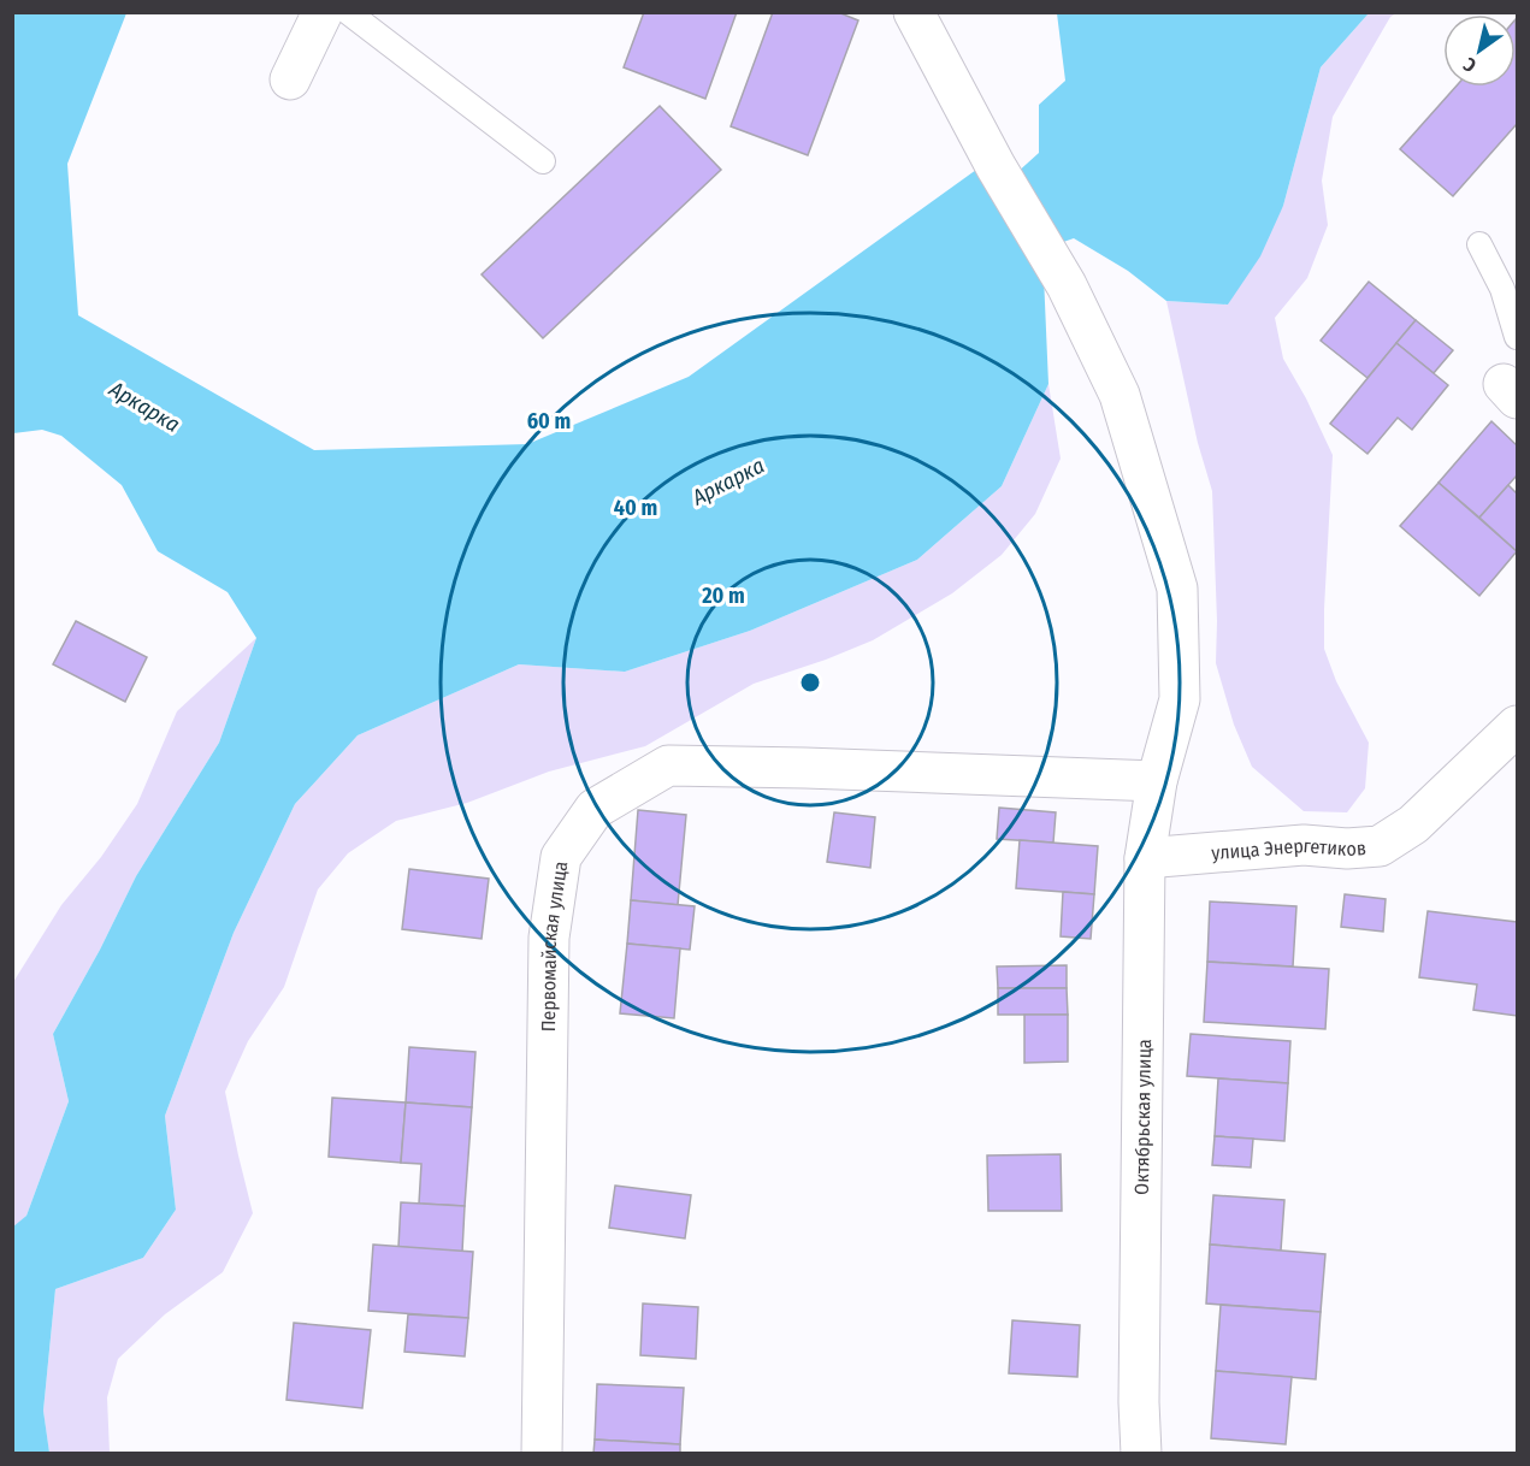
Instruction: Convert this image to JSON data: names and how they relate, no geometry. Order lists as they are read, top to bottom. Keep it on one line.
{"streets":{"street":["улица Энергетиков","Первомайская улица","Октябрьская улица"]},"crossings":[["улица Энергетиков","Октябрьская улица"],["Первомайская улица","Октябрьская улица"]],"water":["Аркарка"],"north":"bottom left","rings":["60 m","40 m","20 m"]}
